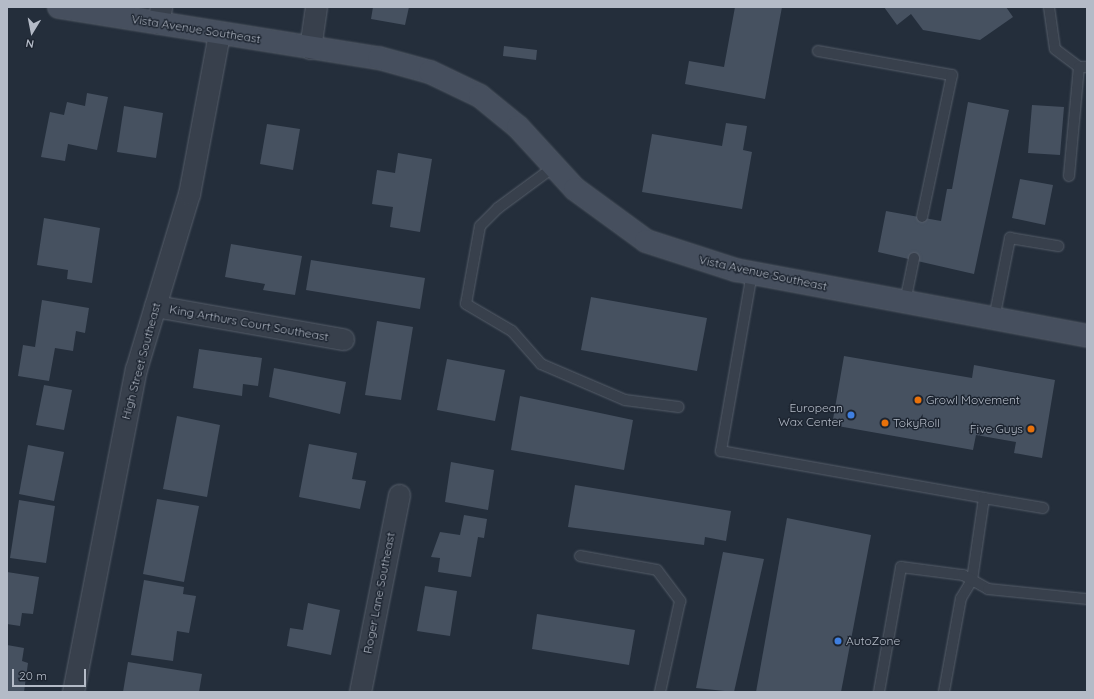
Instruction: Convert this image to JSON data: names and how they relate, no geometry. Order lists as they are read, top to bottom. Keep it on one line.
{"streets":{"main road":["Vista Avenue Southeast"],"street":["King Arthurs Court Southeast","High Street Southeast","Roger Lane Southeast"]},"crossings":[["Vista Avenue Southeast","High Street Southeast"],["King Arthurs Court Southeast","High Street Southeast"]],"places":["Growl Movement","European Wax Center","TokyRoll","Five Guys","AutoZone"],"scale_bar":"20 m","north":"bottom"}
